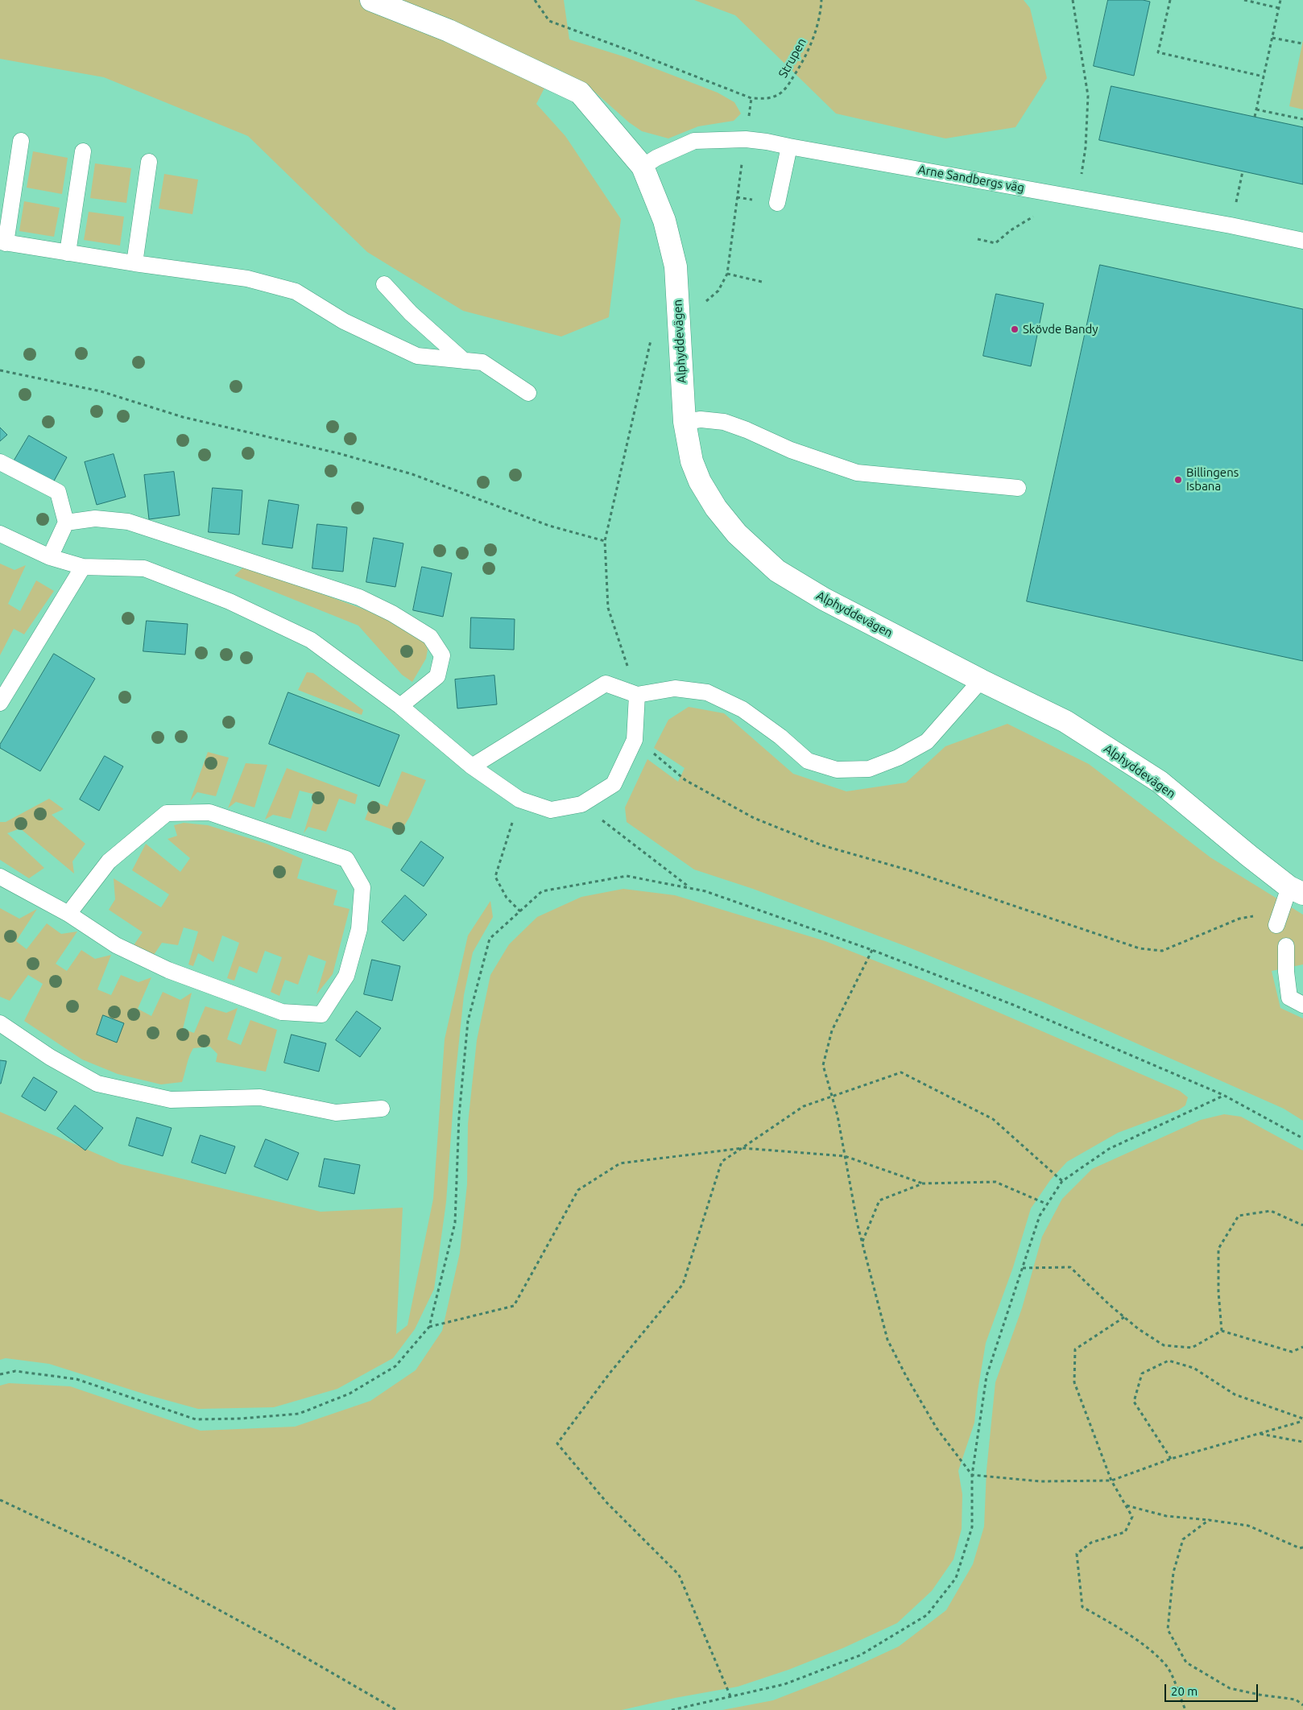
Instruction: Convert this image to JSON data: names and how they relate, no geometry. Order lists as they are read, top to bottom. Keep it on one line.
{"streets":{"street":["Alphyddevägen"],"lane":["Arne Sandbergs väg"],"path":["Strupen"]},"crossings":[["Arne Sandbergs väg","Alphyddevägen"]],"places":["Skövde Bandy","Billingens Isbana"],"scale_bar":"20 m"}
